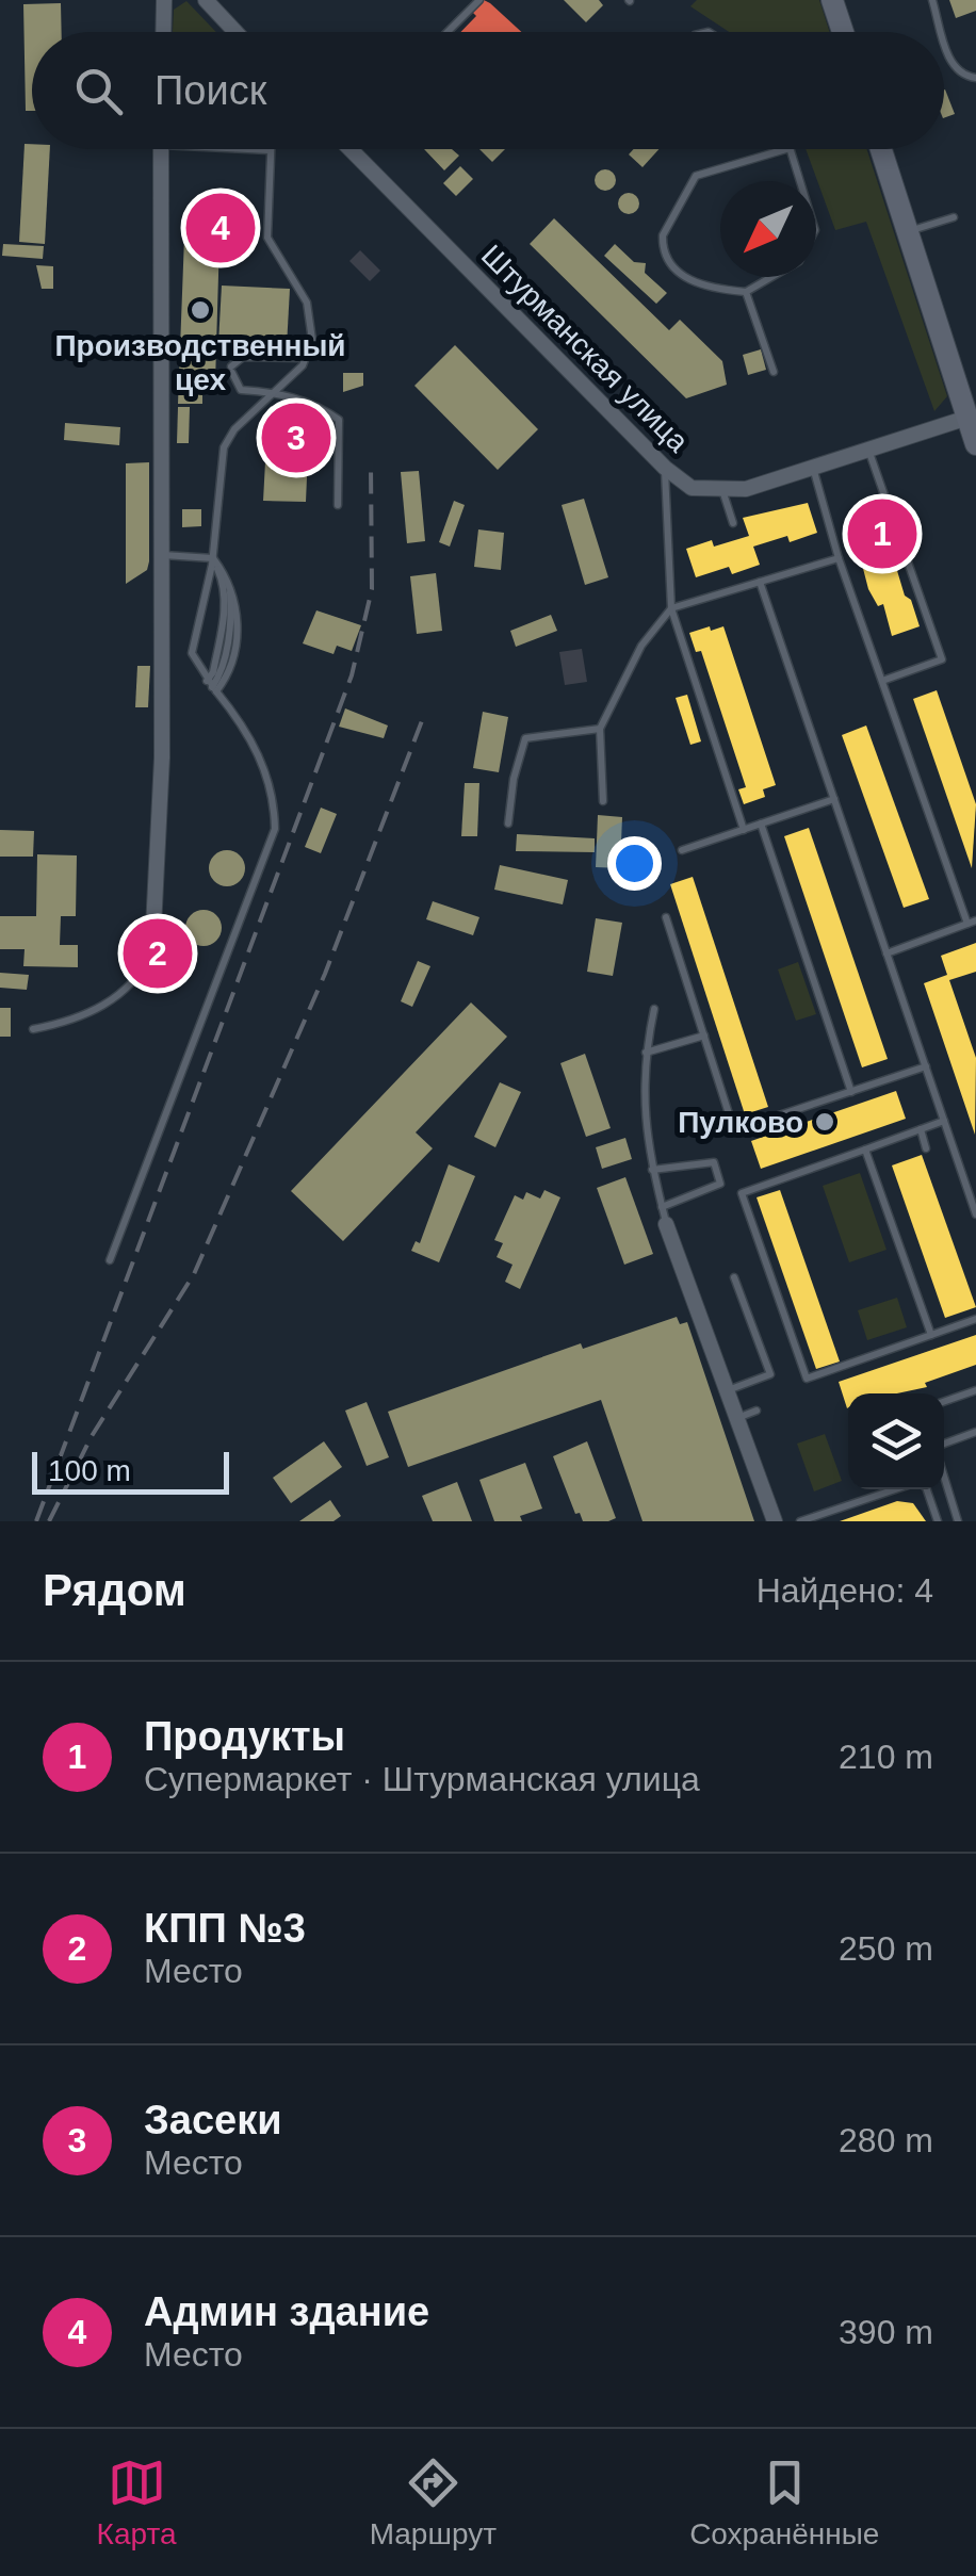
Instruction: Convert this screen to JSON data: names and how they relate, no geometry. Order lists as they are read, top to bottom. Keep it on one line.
{"streets":{"street":["Штурманская улица"]},"places":["Производственный цех","Пулково"],"scale_bar":"100 m","north":"bottom left","page":{"search":"Поиск","pins":["4","3","1","2"],"scale":"100 m","heading":["Рядом","Найдено: 4"],"list":[{"mark":"1","name":"Продукты","note":"Супермаркет · Штурманская улица","value":"210 m"},{"mark":"2","name":"КПП №3","note":"Место","value":"250 m"},{"mark":"3","name":"Засеки","note":"Место","value":"280 m"},{"mark":"4","name":"Админ здание","note":"Место","value":"390 m"}],"nav":["Карта","Маршрут","Сохранённые"]}}
